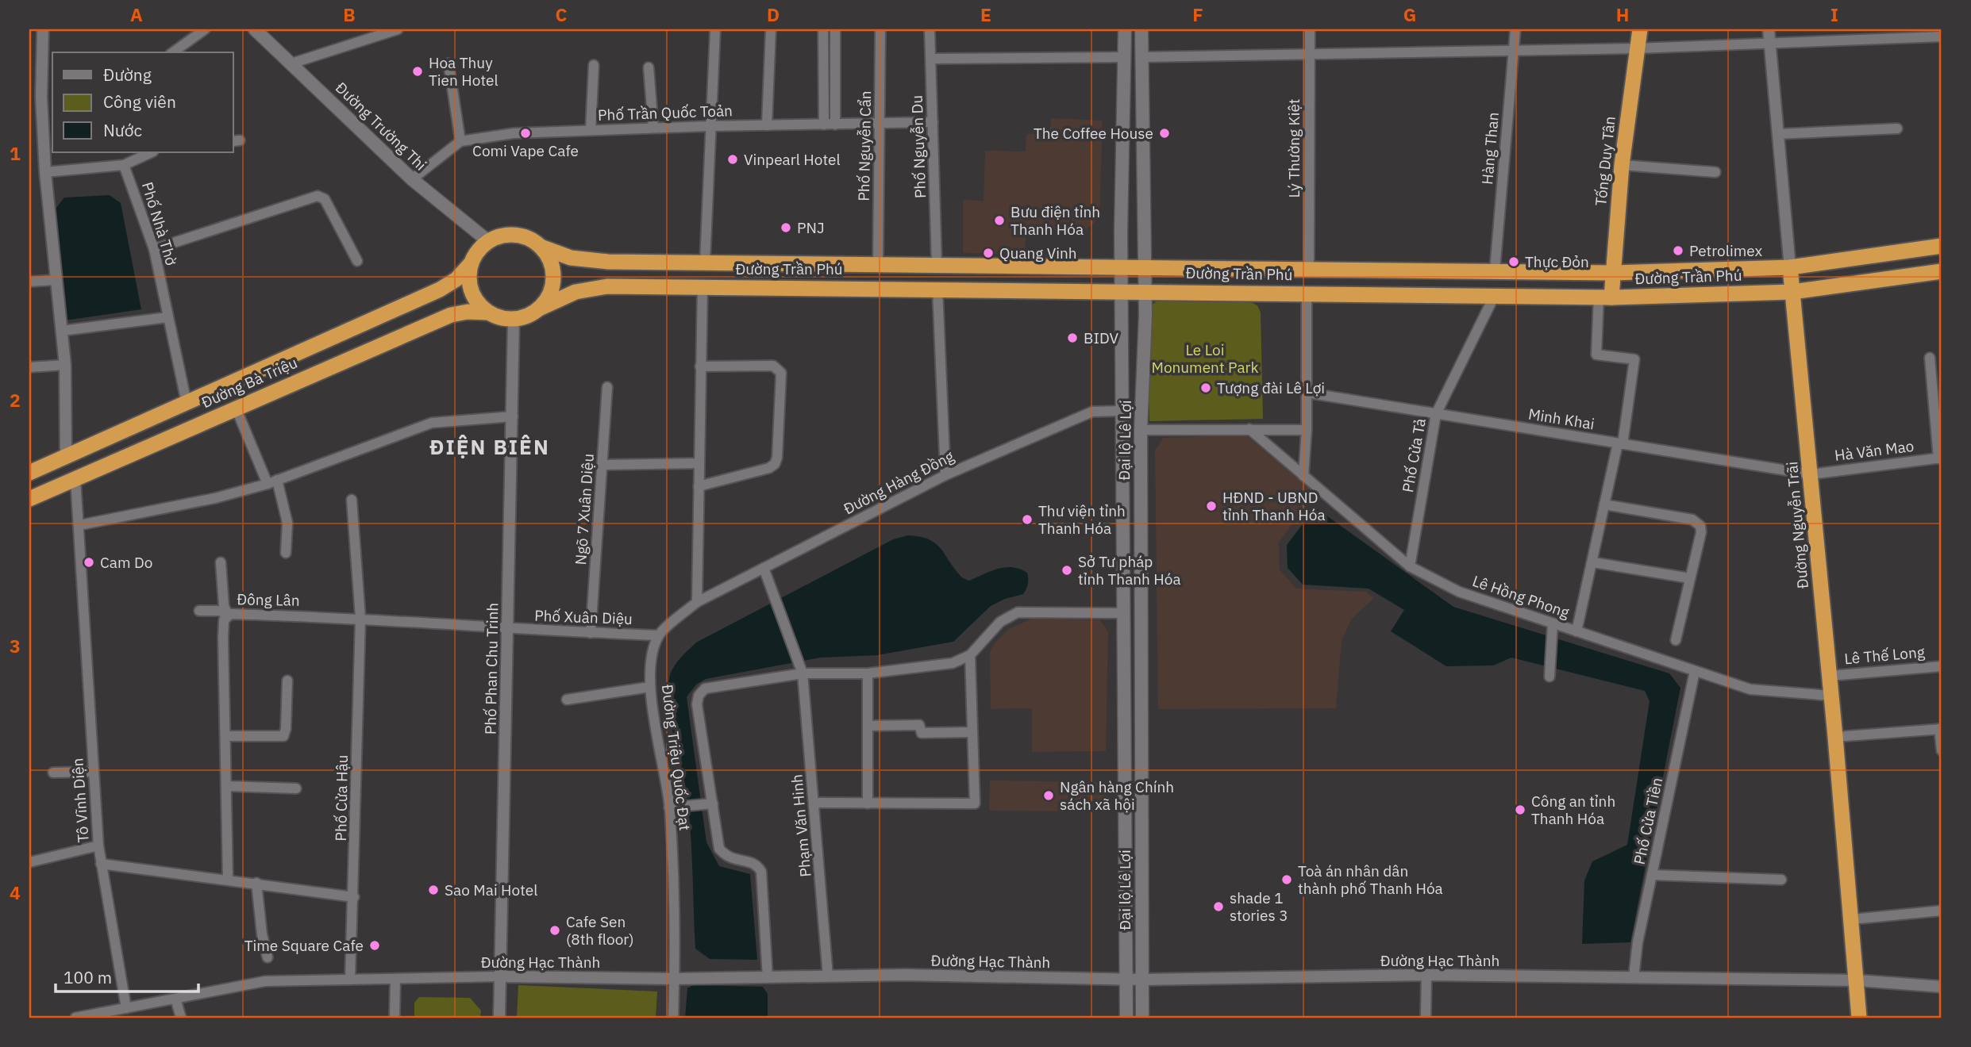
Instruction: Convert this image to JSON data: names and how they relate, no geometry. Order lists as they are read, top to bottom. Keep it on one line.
{"streets":{"highway":["Tống Duy Tân","Đường Trần Phú","Đường Bà Triệu","Đường Nguyễn Trãi"],"main road":["Đường Trường Thi","Đại lộ Lê Lợi"],"street":["Phố Trần Quốc Toản","Phố Nguyễn Cẩn","Phố Nguyễn Du","Lý Thường Kiệt","Hàng Than","Phố Nhà Thờ","Minh Khai","Hà Văn Mao","Phố Cửa Tả","Đường Hàng Đồng","Ngõ 7 Xuân Diệu","Lê Hồng Phong","Đông Lân","Phố Xuân Diệu","Lê Thế Long","Phố Phan Chu Trinh","Đường Triệu Quốc Đạt","Phố Cửa Hậu","Tô Vĩnh Diện","Phố Cửa Tiền","Phạm Văn Hinh","Đường Hạc Thành"]},"crossings":[["Phố Trần Quốc Toản","Đường Trường Thi"],["Phố Trần Quốc Toản","Phố Nguyễn Cẩn"],["Phố Trần Quốc Toản","Phố Nguyễn Du"],["Đường Trường Thi","Đường Trần Phú"],["Đường Trường Thi","Đường Bà Triệu"],["Đường Trường Thi","Phố Phan Chu Trinh"],["Phố Nguyễn Cẩn","Đường Trần Phú"],["Phố Nguyễn Du","Đường Trần Phú"],["Lý Thường Kiệt","Đường Trần Phú"],["Hàng Than","Đường Trần Phú"],["Tống Duy Tân","Đường Trần Phú"],["Phố Nhà Thờ","Đường Bà Triệu"],["Đường Trần Phú","Đường Bà Triệu"],["Đường Trần Phú","Đại lộ Lê Lợi"],["Đường Trần Phú","Phố Cửa Tả"],["Đường Trần Phú","Đường Nguyễn Trãi"],["Đường Trần Phú","Phố Phan Chu Trinh"],["Đường Bà Triệu","Phố Phan Chu Trinh"],["Đường Bà Triệu","Tô Vĩnh Diện"],["Minh Khai","Hà Văn Mao"],["Minh Khai","Phố Cửa Tả"],["Minh Khai","Đường Nguyễn Trãi"],["Đại lộ Lê Lợi","Đường Hàng Đồng"],["Đại lộ Lê Lợi","Đường Hạc Thành"],["Hà Văn Mao","Đường Nguyễn Trãi"],["Phố Cửa Tả","Lê Hồng Phong"],["Đường Hàng Đồng","Phạm Văn Hinh"],["Ngõ 7 Xuân Diệu","Phố Xuân Diệu"],["Đường Nguyễn Trãi","Lê Hồng Phong"],["Đường Nguyễn Trãi","Lê Thế Long"],["Đường Nguyễn Trãi","Đường Hạc Thành"],["Lê Hồng Phong","Phố Cửa Tiền"],["Đông Lân","Phố Xuân Diệu"],["Đông Lân","Phố Phan Chu Trinh"],["Đông Lân","Phố Cửa Hậu"],["Phố Xuân Diệu","Phố Phan Chu Trinh"],["Phố Xuân Diệu","Đường Triệu Quốc Đạt"],["Phố Phan Chu Trinh","Đường Hạc Thành"],["Đường Triệu Quốc Đạt","Đường Hạc Thành"],["Phố Cửa Hậu","Đường Hạc Thành"],["Tô Vĩnh Diện","Đường Hạc Thành"],["Phố Cửa Tiền","Đường Hạc Thành"],["Phạm Văn Hinh","Đường Hạc Thành"]],"districts":["ĐIỆN BIÊN"],"parks":["Le Loi Monument Park"],"places":["Hoa Thuy Tien Hotel","Comi Vape Cafe","The Coffee House","Vinpearl Hotel","Bưu điện tỉnh Thanh Hóa","PNJ","Petrolimex","Quang Vinh","Thực Đỏn","BIDV","Tượng đài Lê Lợi","HĐND - UBND tỉnh Thanh Hóa","Thư viện tỉnh Thanh Hóa","Cam Do","Sở Tư pháp tỉnh Thanh Hóa","Ngân hàng Chính sách xã hội","Công an tỉnh Thanh Hóa","Toà án nhân dân thành phố Thanh Hóa","Sao Mai Hotel","shade 1 stories 3","Cafe Sen (8th floor)","Time Square Cafe"],"legend":["Đường","Công viên","Nước"],"scale_bar":"100 m","grid":{"columns":["A","B","C","D","E","F","G","H","I"],"rows":["1","2","3","4"]}}
